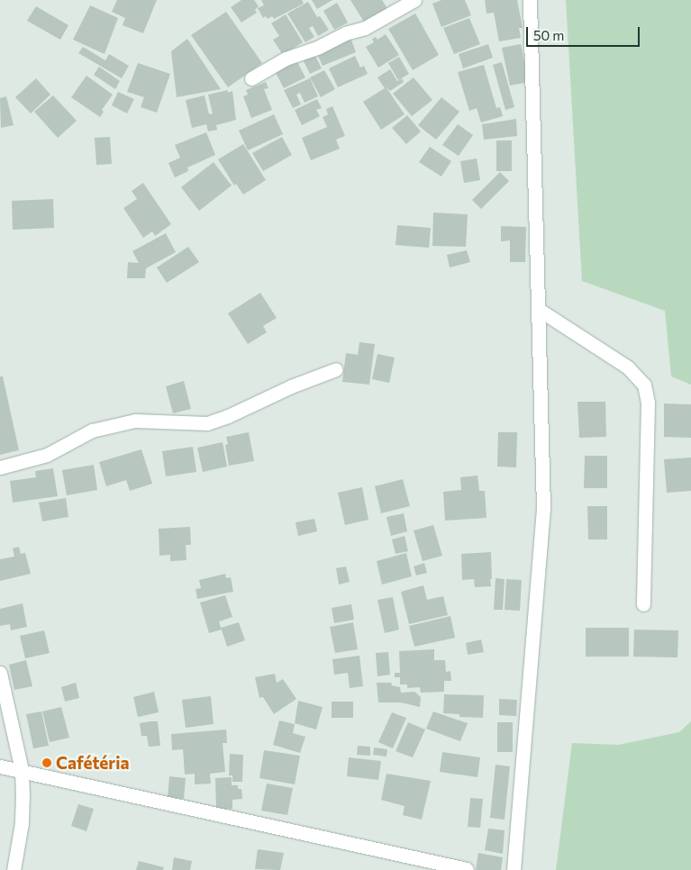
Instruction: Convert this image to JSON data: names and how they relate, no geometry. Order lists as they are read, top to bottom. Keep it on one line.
{"places":["Cafétéria"],"scale_bar":"50 m"}
